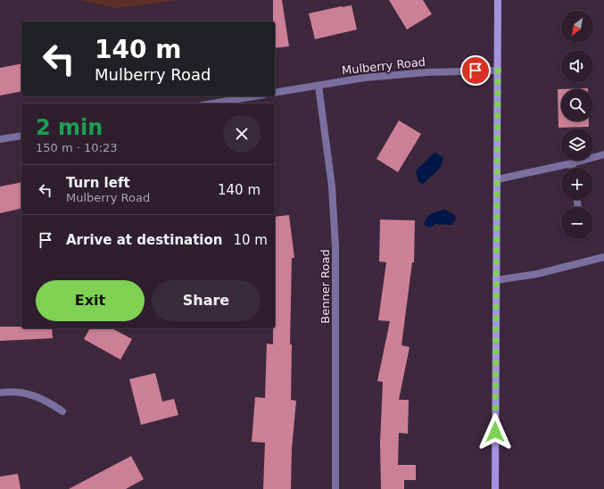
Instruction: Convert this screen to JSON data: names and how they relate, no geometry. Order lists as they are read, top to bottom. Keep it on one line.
{"streets":{"street":["Mulberry Road","Benner Road"]},"crossings":[["Mulberry Road","Benner Road"]],"north":"bottom left","page":{"map_buttons":["+","−"],"turn":["140 m","Mulberry Road"],"heading":["2 min","150 m · 10:23"],"list":[{"name":"Turn left","note":"Mulberry Road","value":"140 m"},{"name":"Arrive at destination","value":"10 m"}],"buttons":["Exit","Share"]}}
